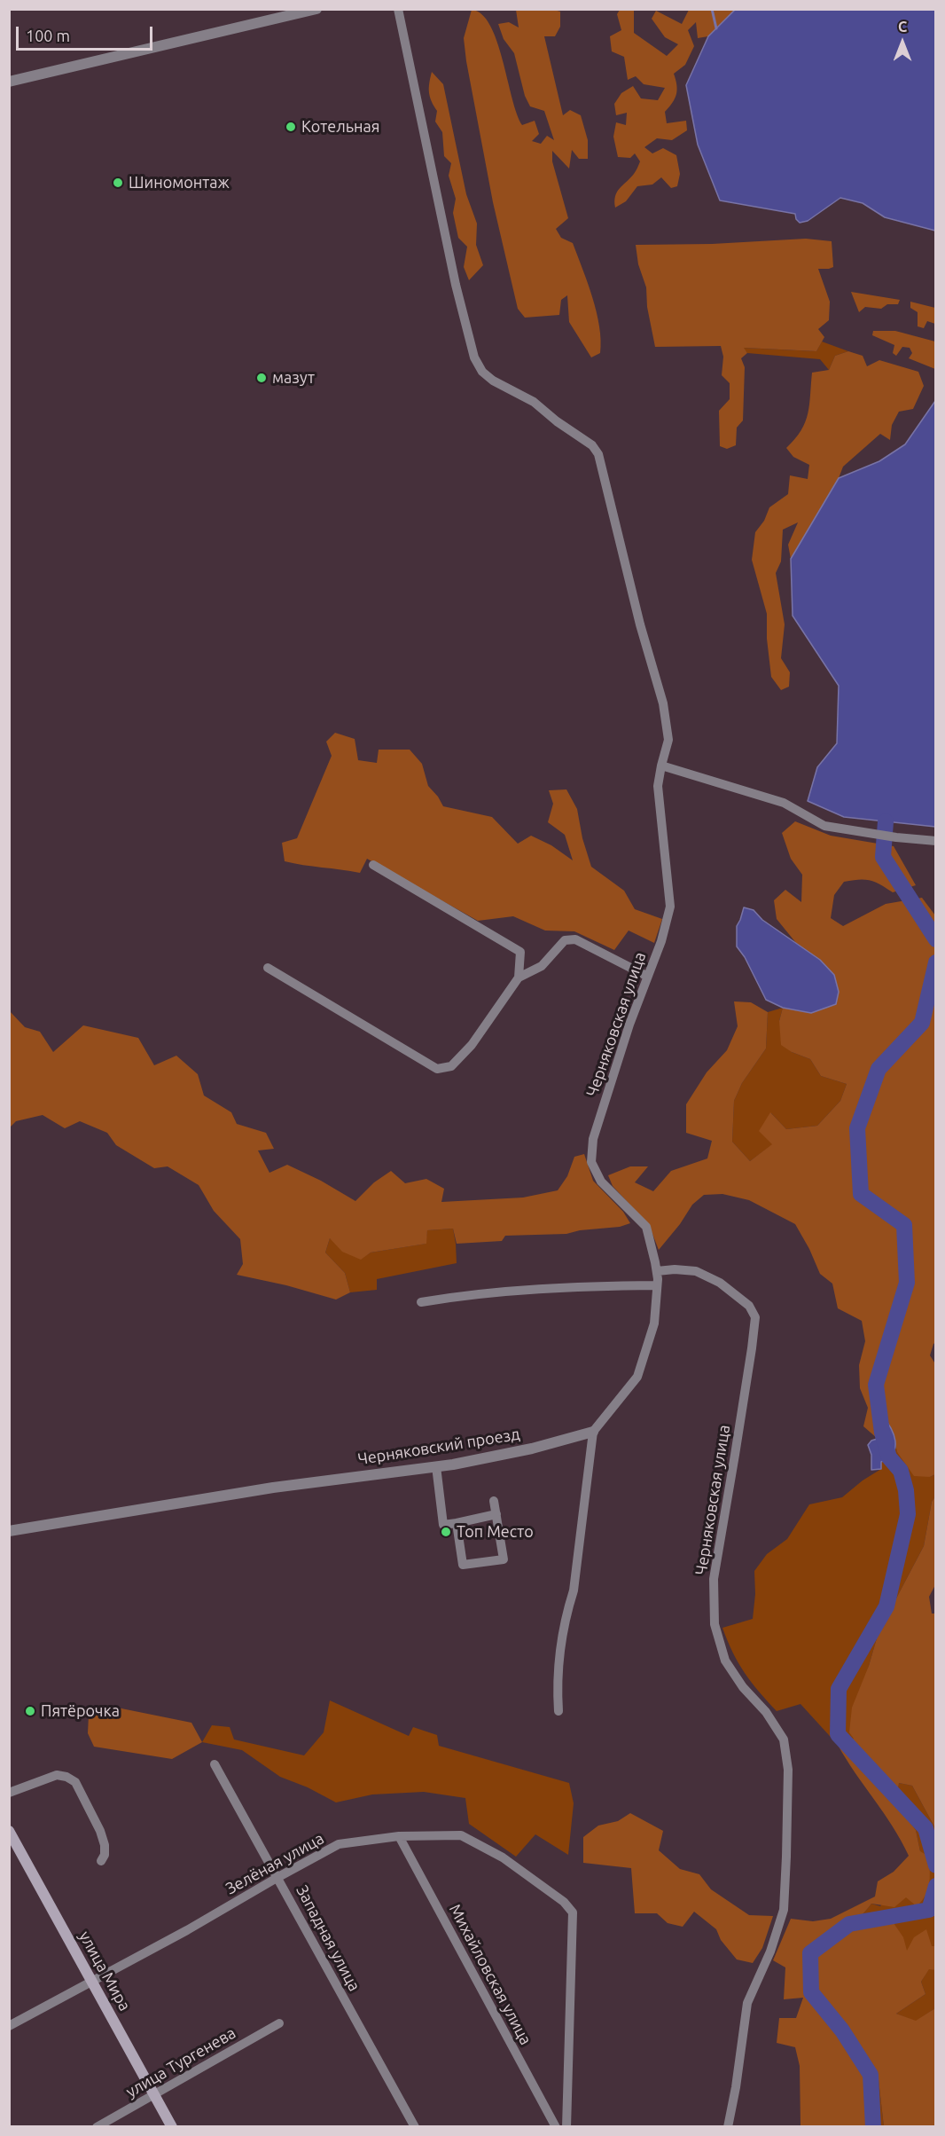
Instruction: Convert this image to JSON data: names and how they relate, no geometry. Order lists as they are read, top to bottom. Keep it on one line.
{"streets":{"main road":["улица Мира"],"street":["Черняковская улица","Черняковский проезд","Зелёная улица","Западная улица","Михайловская улица","улица Тургенева"]},"crossings":[["Черняковская улица","Черняковский проезд"],["Зелёная улица","Западная улица"],["Зелёная улица","улица Мира"],["Зелёная улица","Михайловская улица"],["улица Мира","улица Тургенева"]],"places":["Котельная","Шиномонтаж","мазут","Топ Место","Пятёрочка"],"scale_bar":"100 m","north":"top"}
